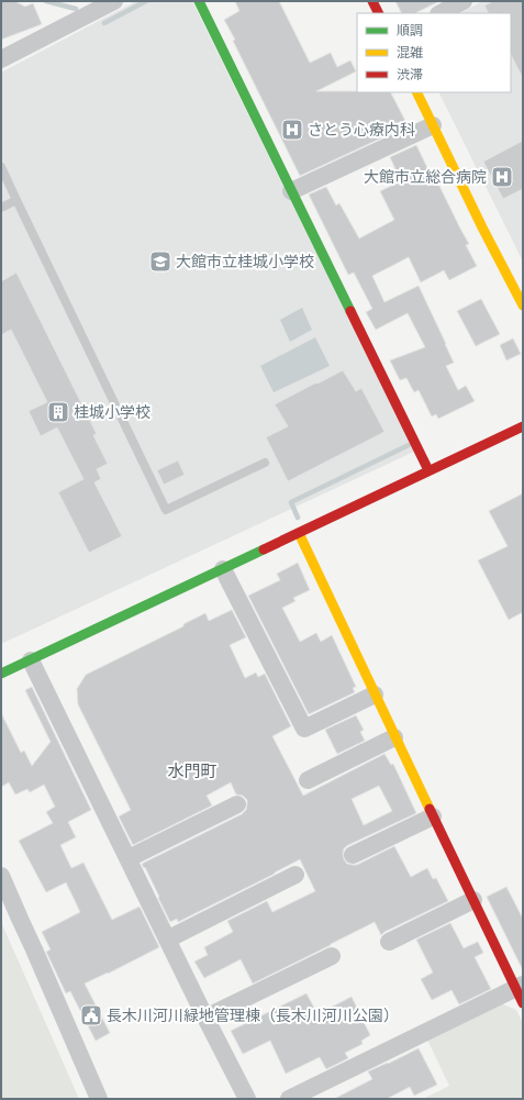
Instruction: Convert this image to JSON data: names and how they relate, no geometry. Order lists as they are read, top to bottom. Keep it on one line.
{"districts":["水門町"],"places":{"hospital":["さとう心療内科","大館市立総合病院"],"school or university":["大館市立桂城小学校"],"building":["桂城小学校"],"public building":["長木川河川緑地管理棟（長木川河川公園）"]},"legend":["順調","混雑","渋滞"]}
